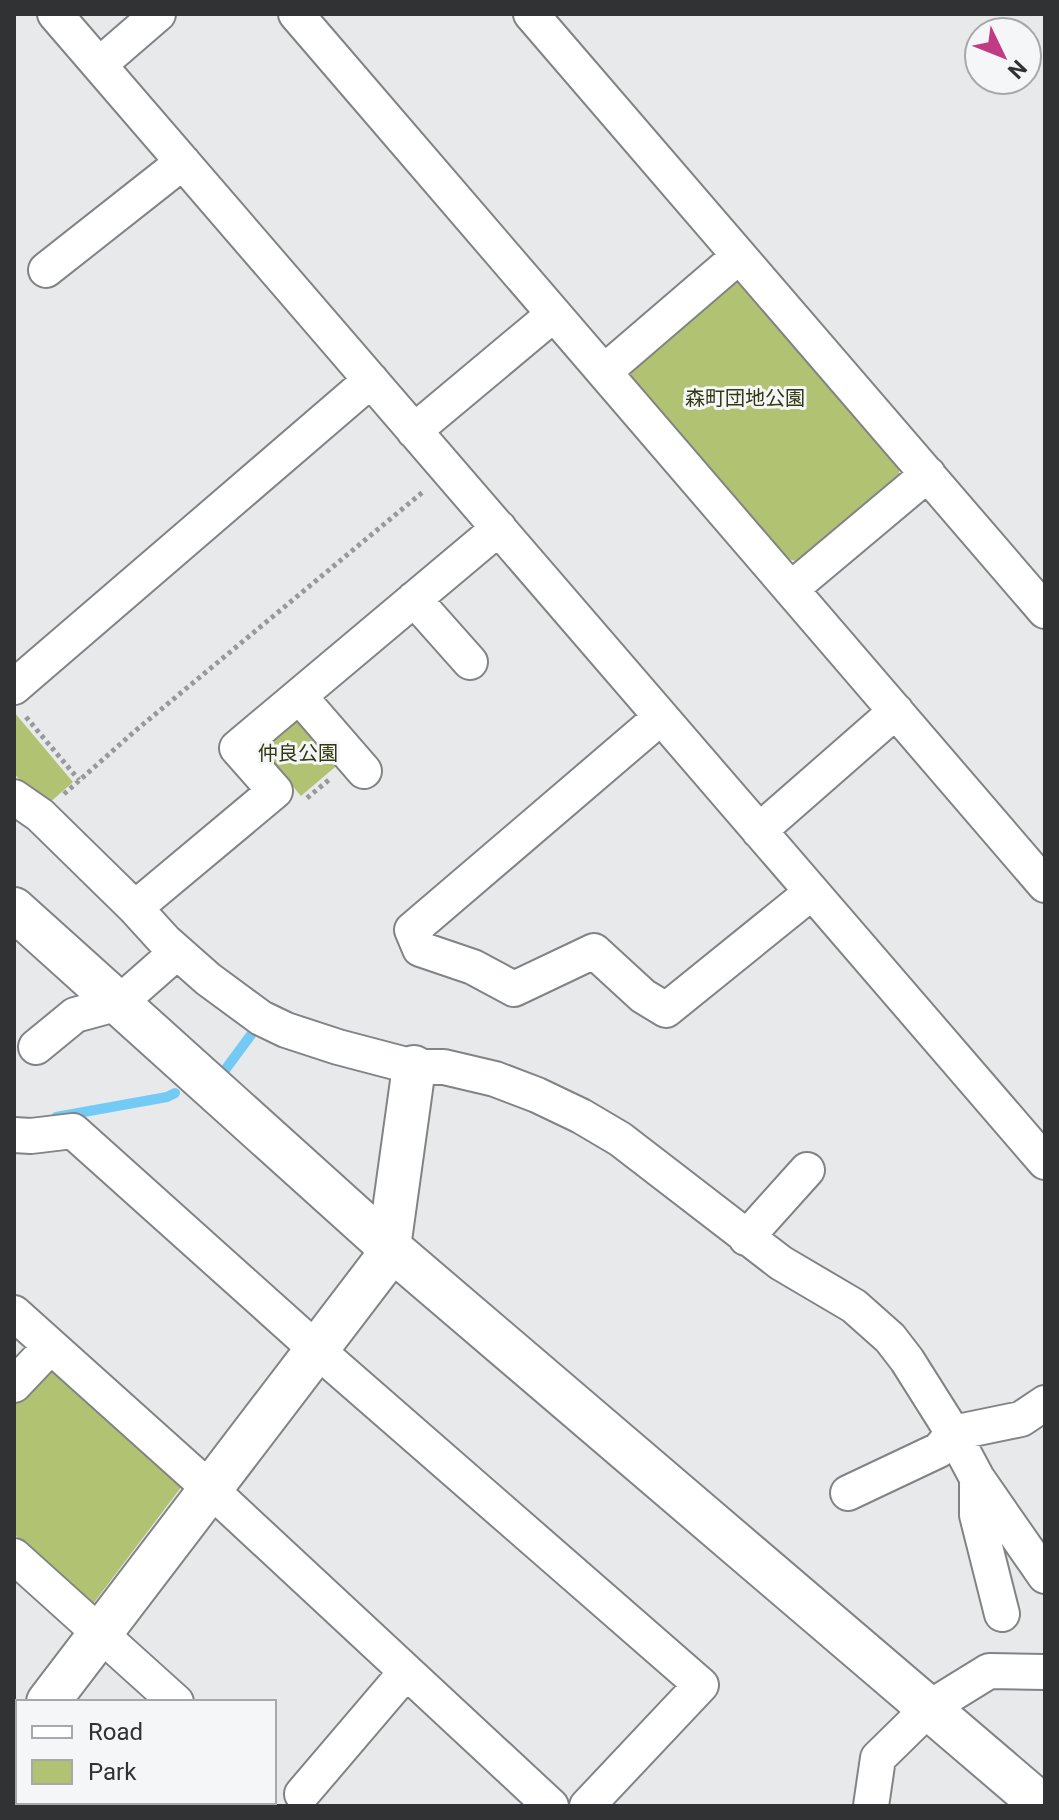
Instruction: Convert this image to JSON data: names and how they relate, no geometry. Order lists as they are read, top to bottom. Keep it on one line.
{"parks":["森町団地公園","仲良公園"],"legend":["Road","Park"],"north":"bottom right"}
